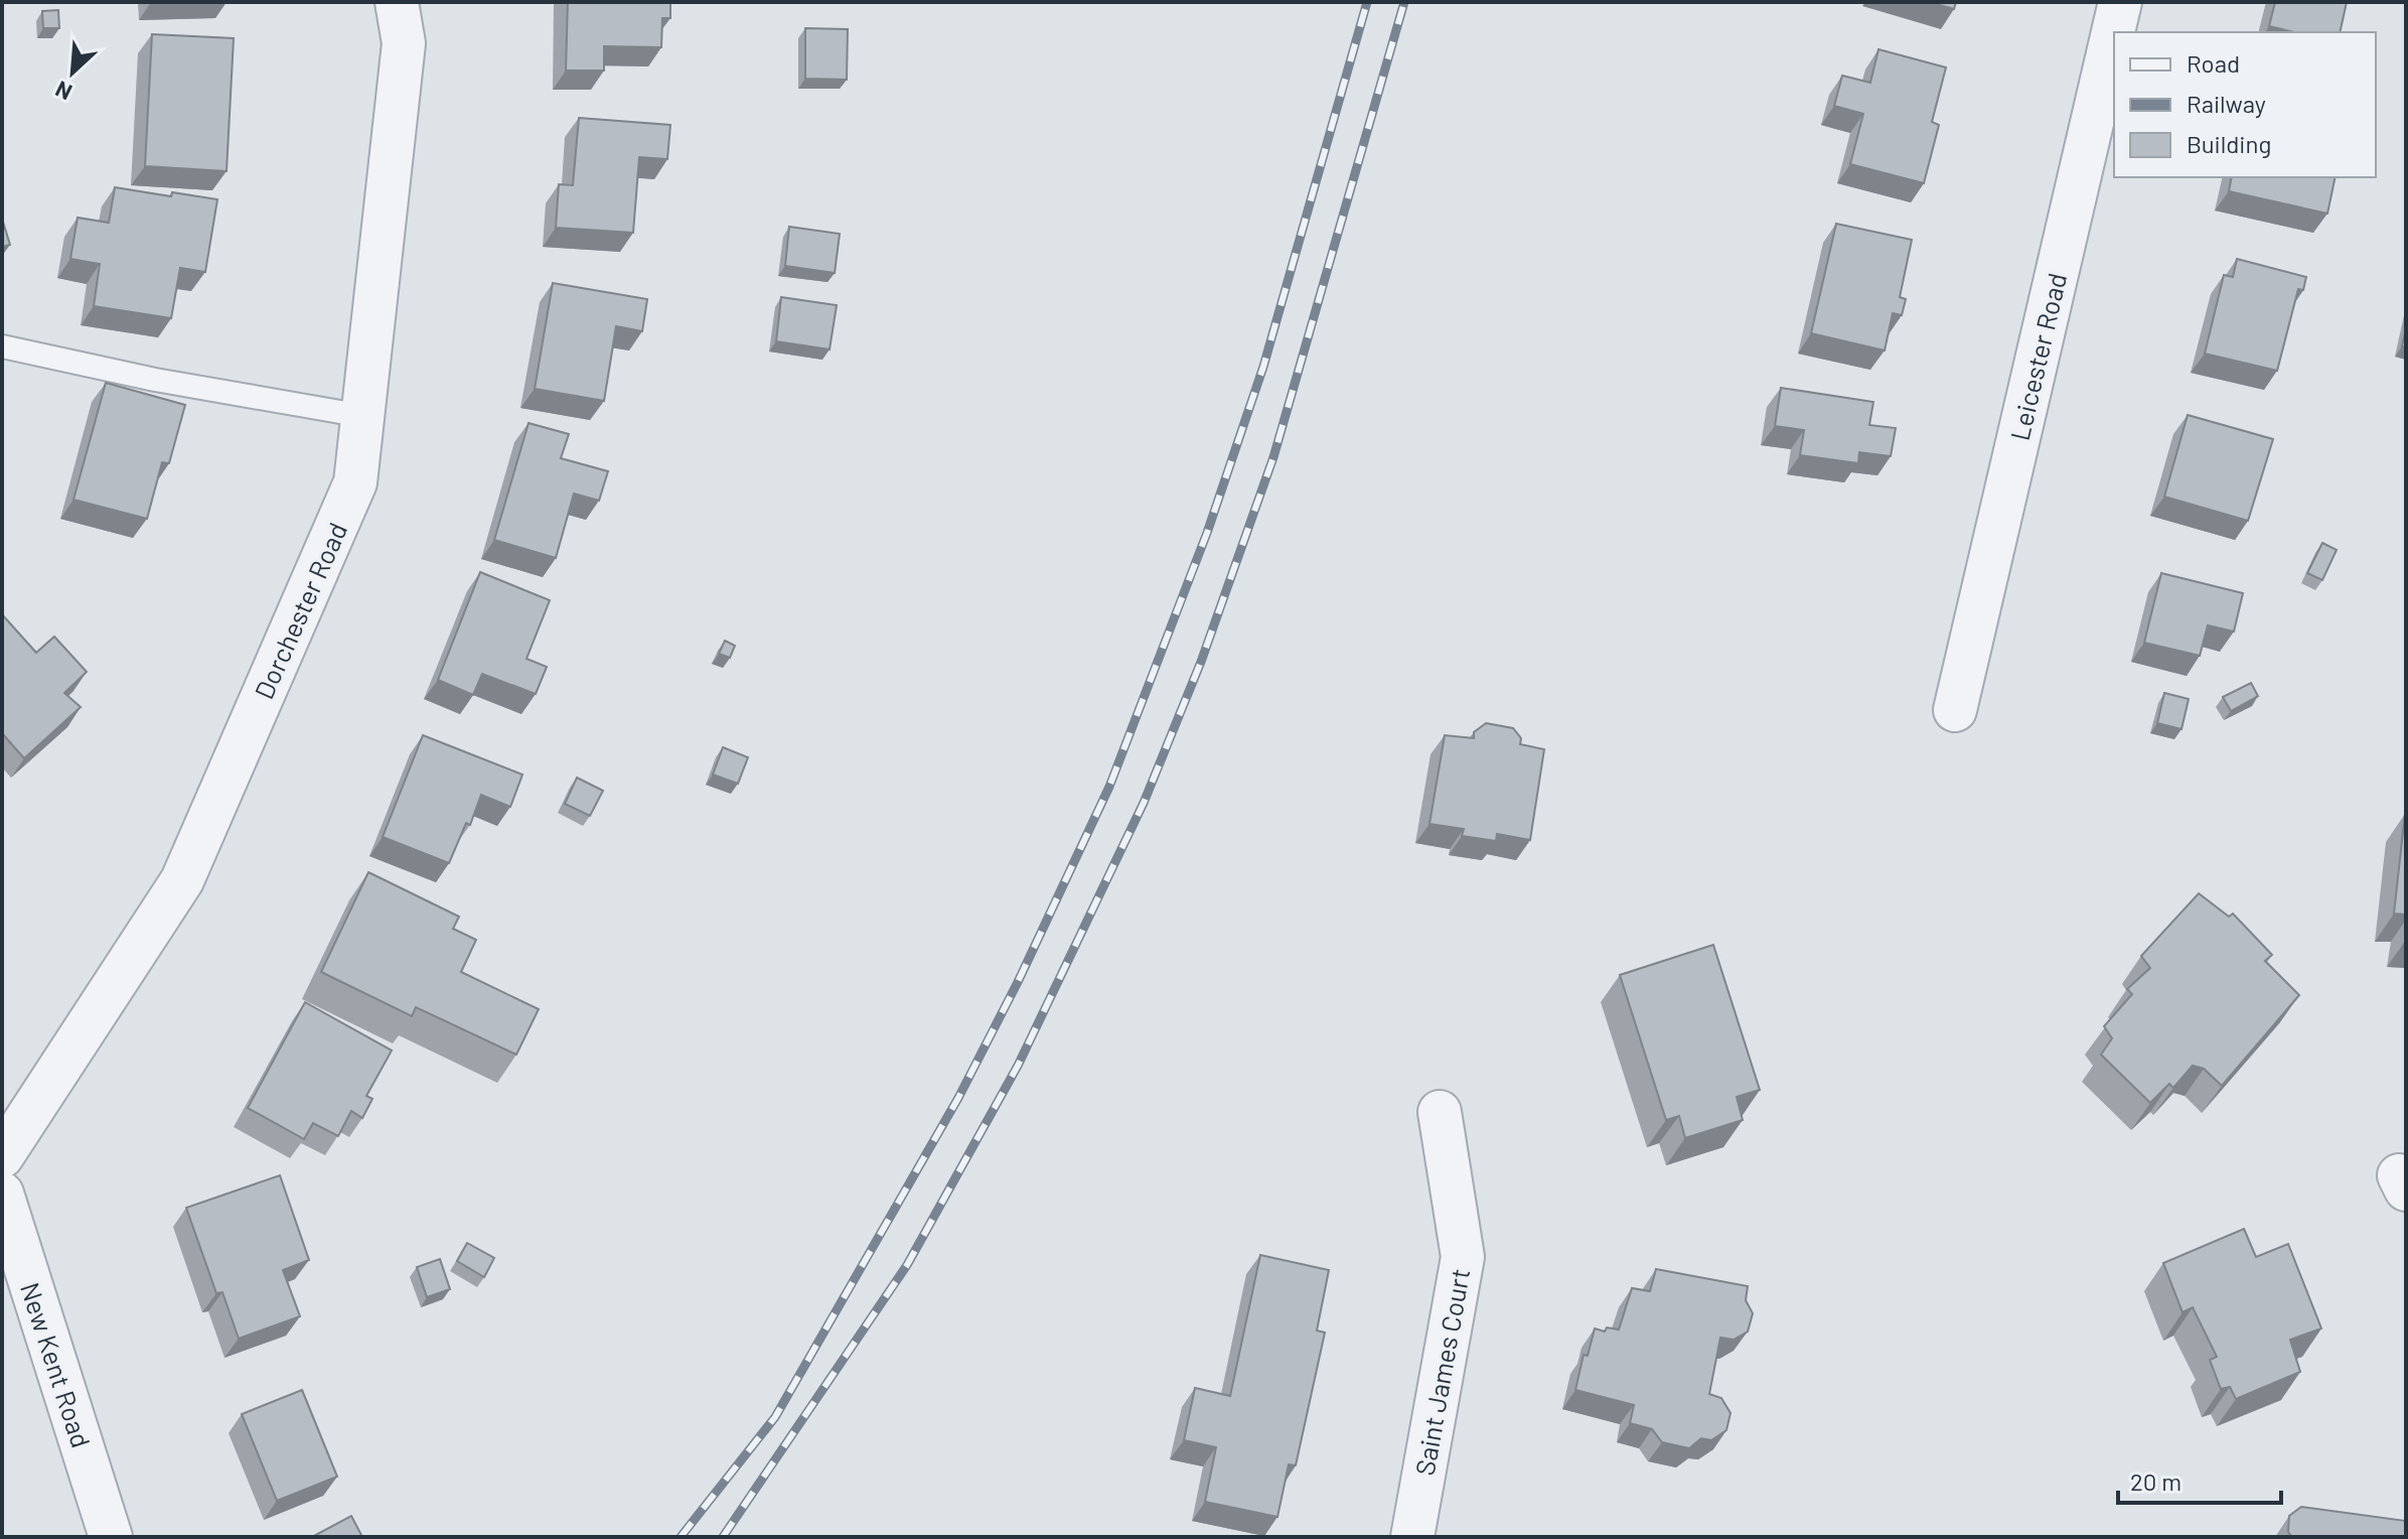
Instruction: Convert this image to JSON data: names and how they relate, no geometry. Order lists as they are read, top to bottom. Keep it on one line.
{"streets":{"street":["Leicester Road","Dorchester Road","New Kent Road","Saint James Court"]},"legend":["Road","Railway","Building"],"scale_bar":"20 m","north":"bottom left"}
